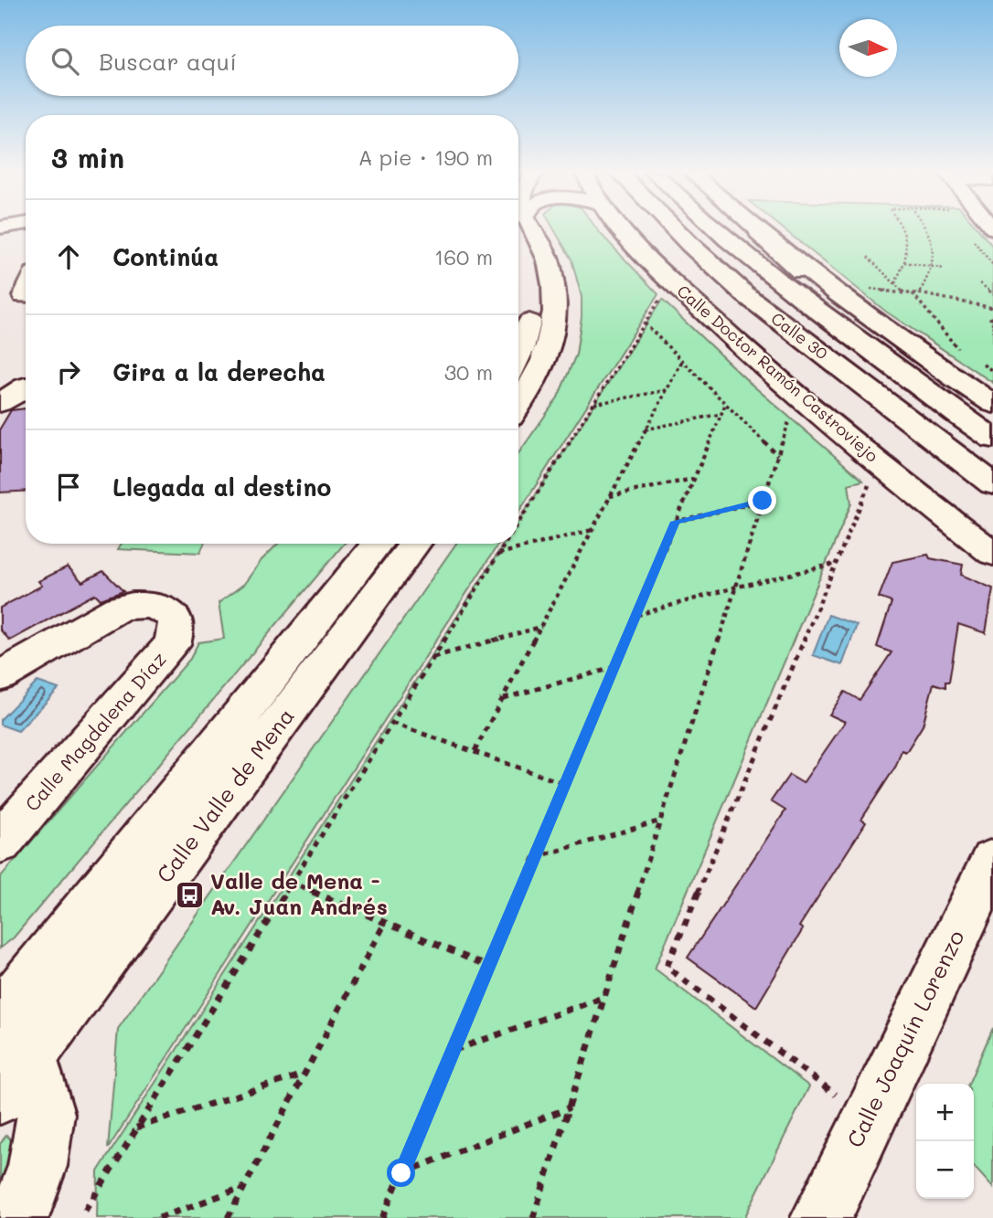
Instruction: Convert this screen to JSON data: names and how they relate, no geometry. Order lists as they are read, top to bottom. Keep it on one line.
{"streets":{"main road":["Calle 30","Calle Doctor Ramón Castroviejo","Calle Magdalena Díaz","Calle Valle de Mena","Calle Joaquín Lorenzo"]},"places":{"bus stop":["Valle de Mena - Av. Juan Andrés"]},"north":"right","page":{"search":"Buscar aquí","heading":["3 min","A pie · 190 m"],"list":[["Continúa","160 m"],["Gira a la derecha","30 m"],"Llegada al destino"],"map_buttons":["+","−"]}}
